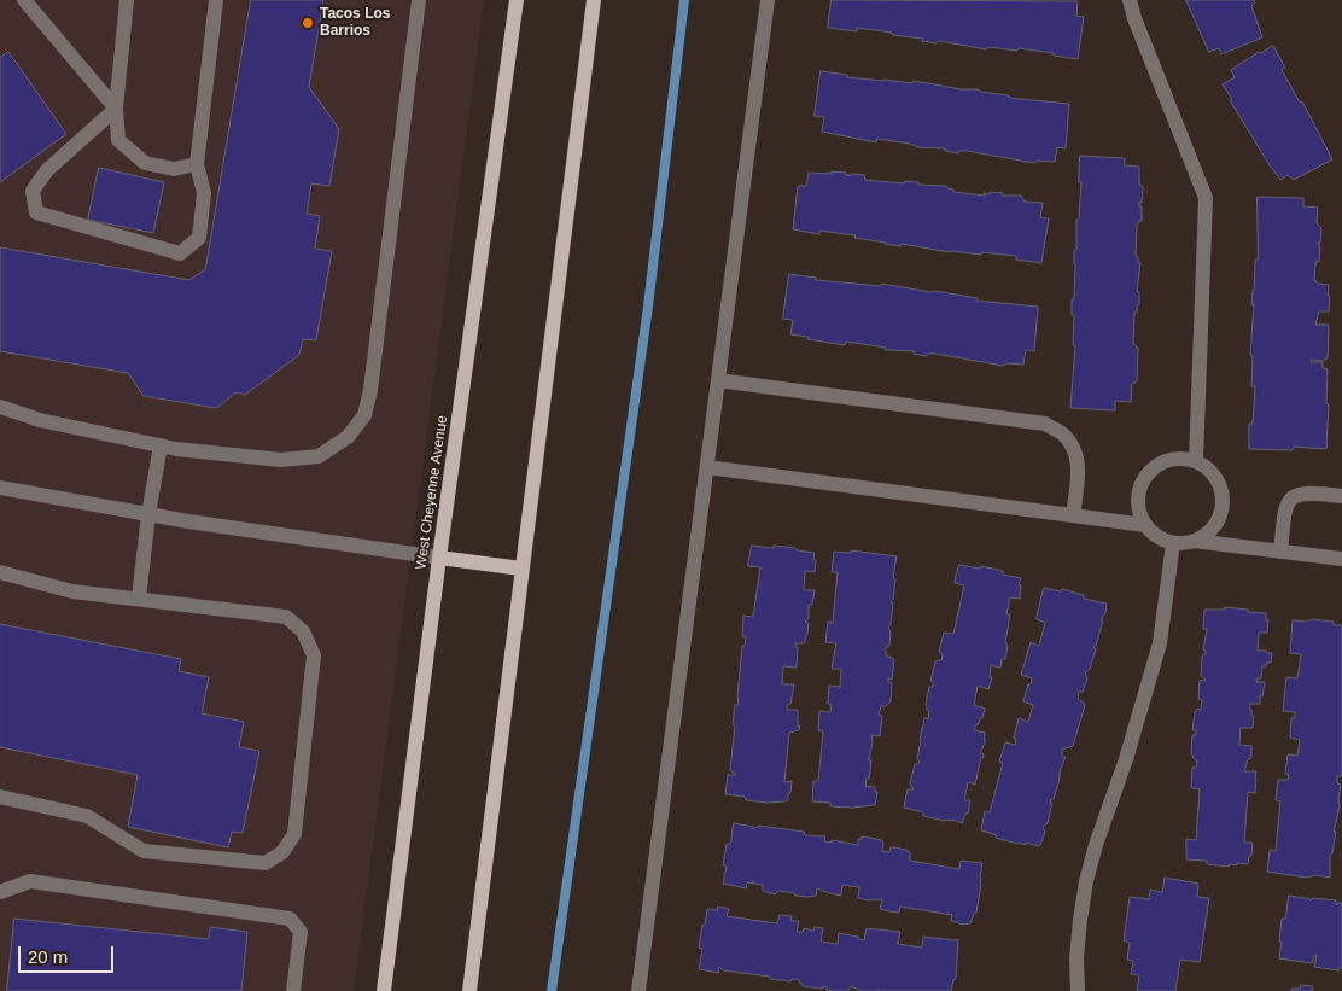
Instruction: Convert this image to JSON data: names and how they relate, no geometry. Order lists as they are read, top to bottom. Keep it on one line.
{"streets":{"main road":["West Cheyenne Avenue"]},"places":["Tacos Los Barrios"],"scale_bar":"20 m"}
